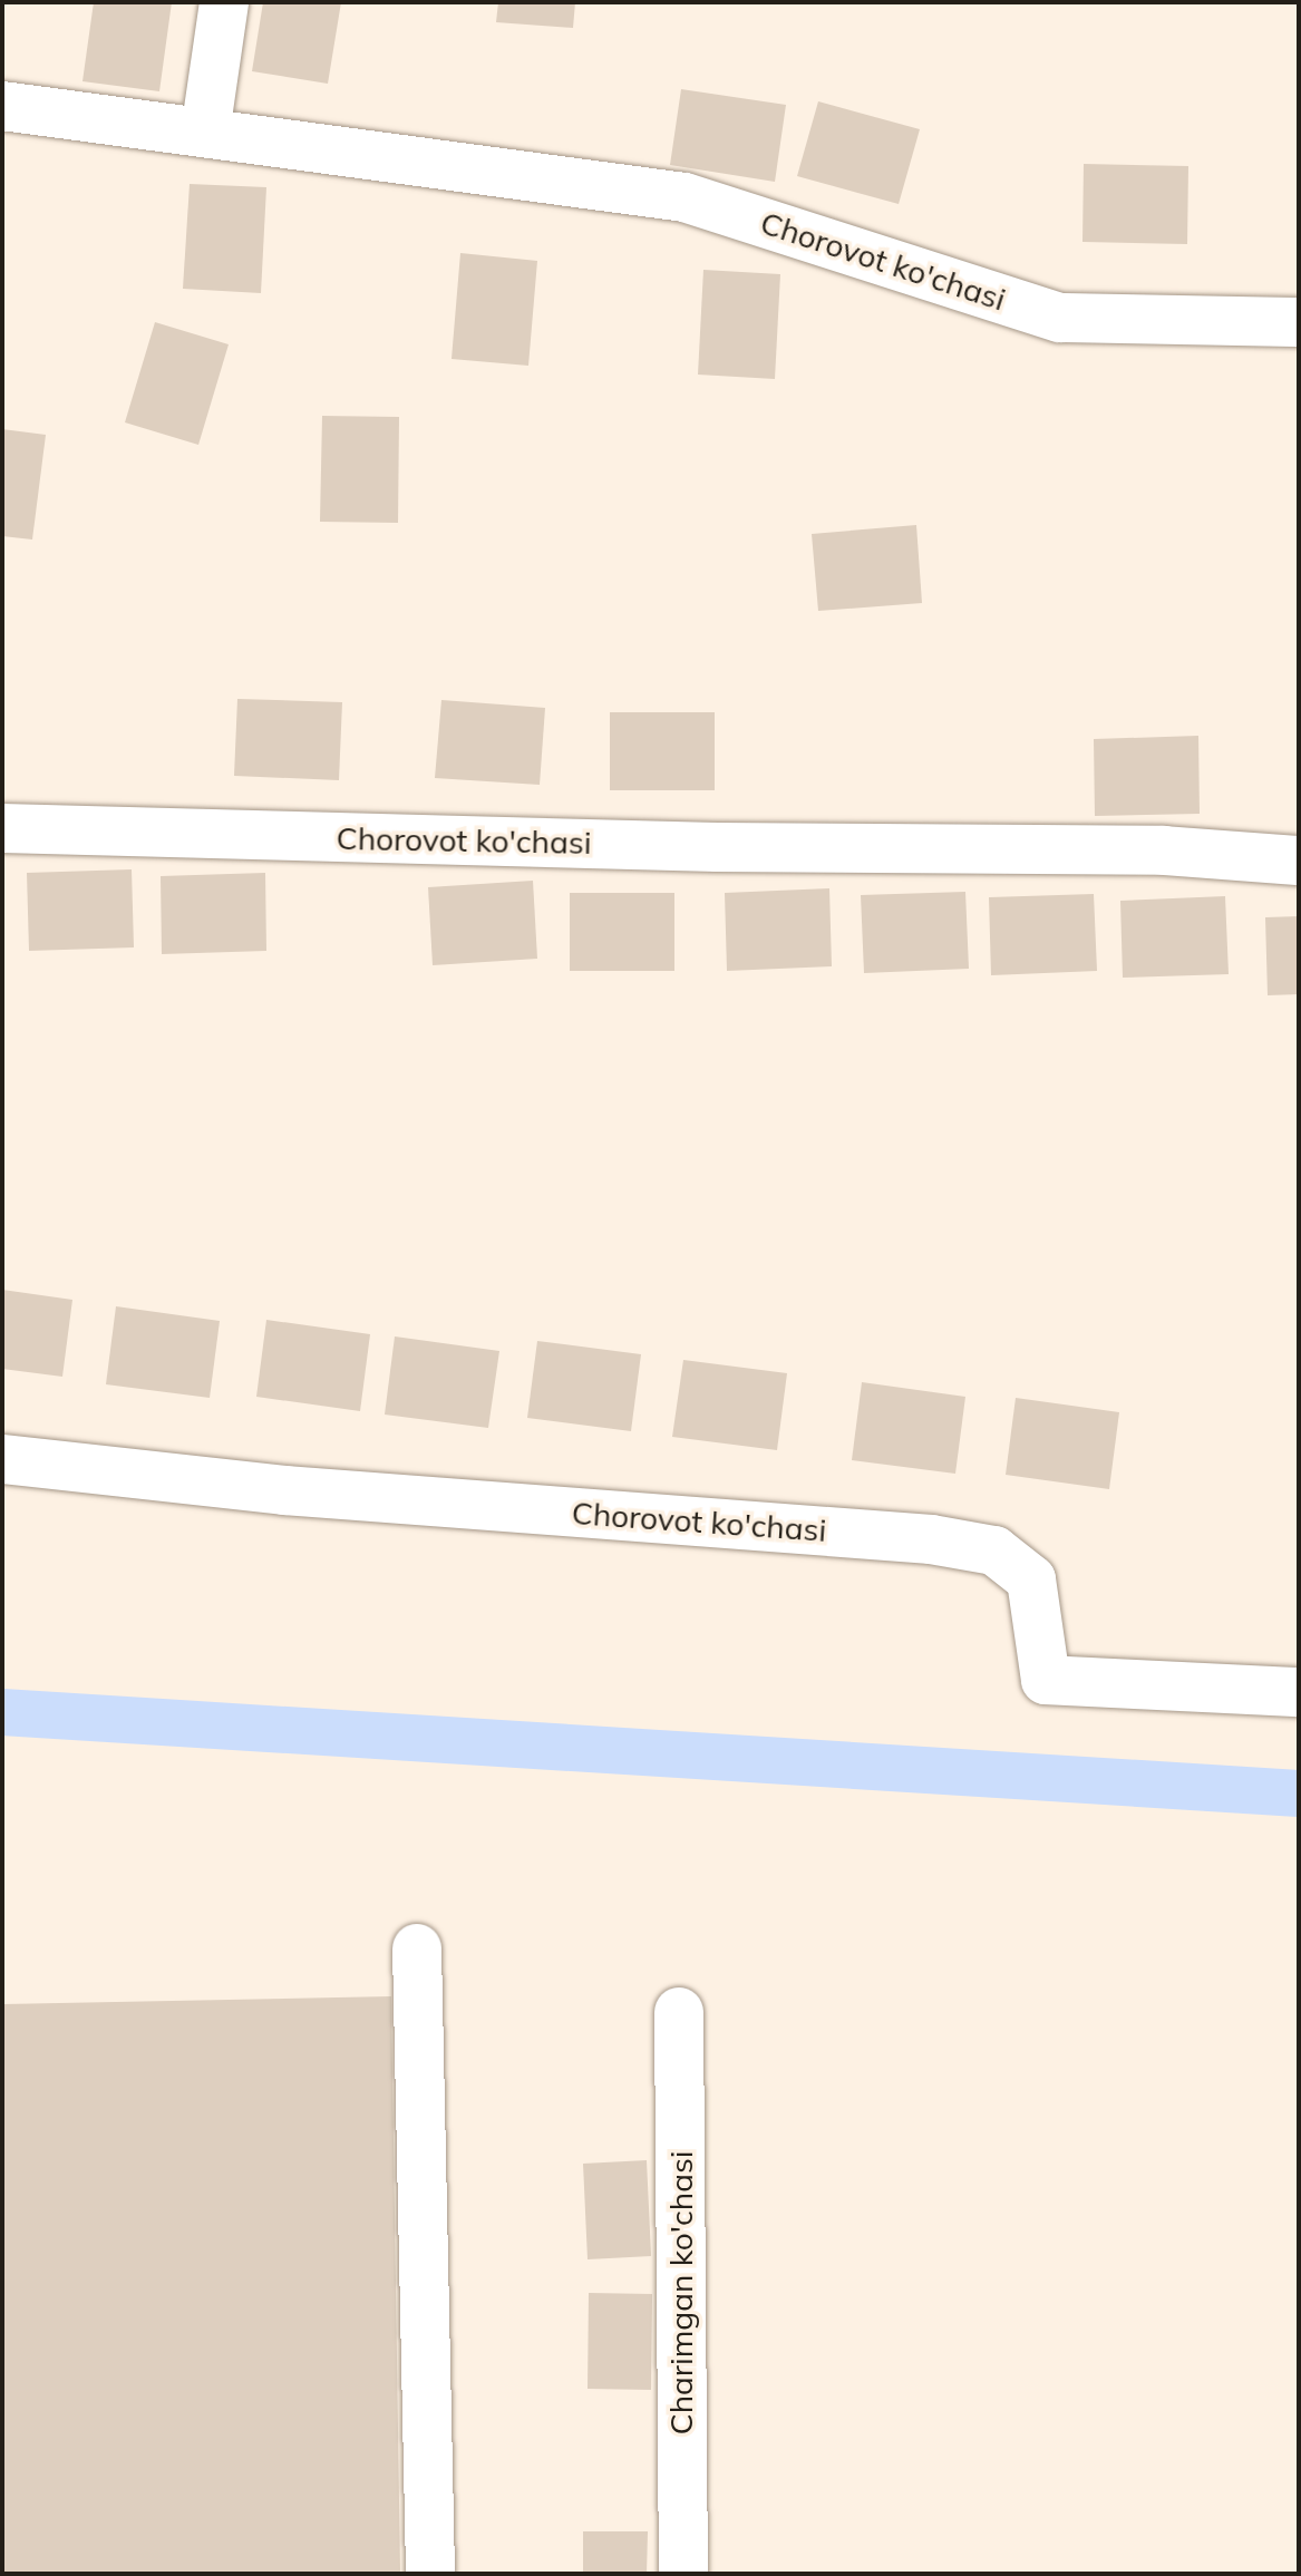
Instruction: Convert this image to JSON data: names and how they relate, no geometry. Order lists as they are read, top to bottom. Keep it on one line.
{"streets":{"street":["Chorovot ko'chasi","Charimgan ko'chasi"]}}
